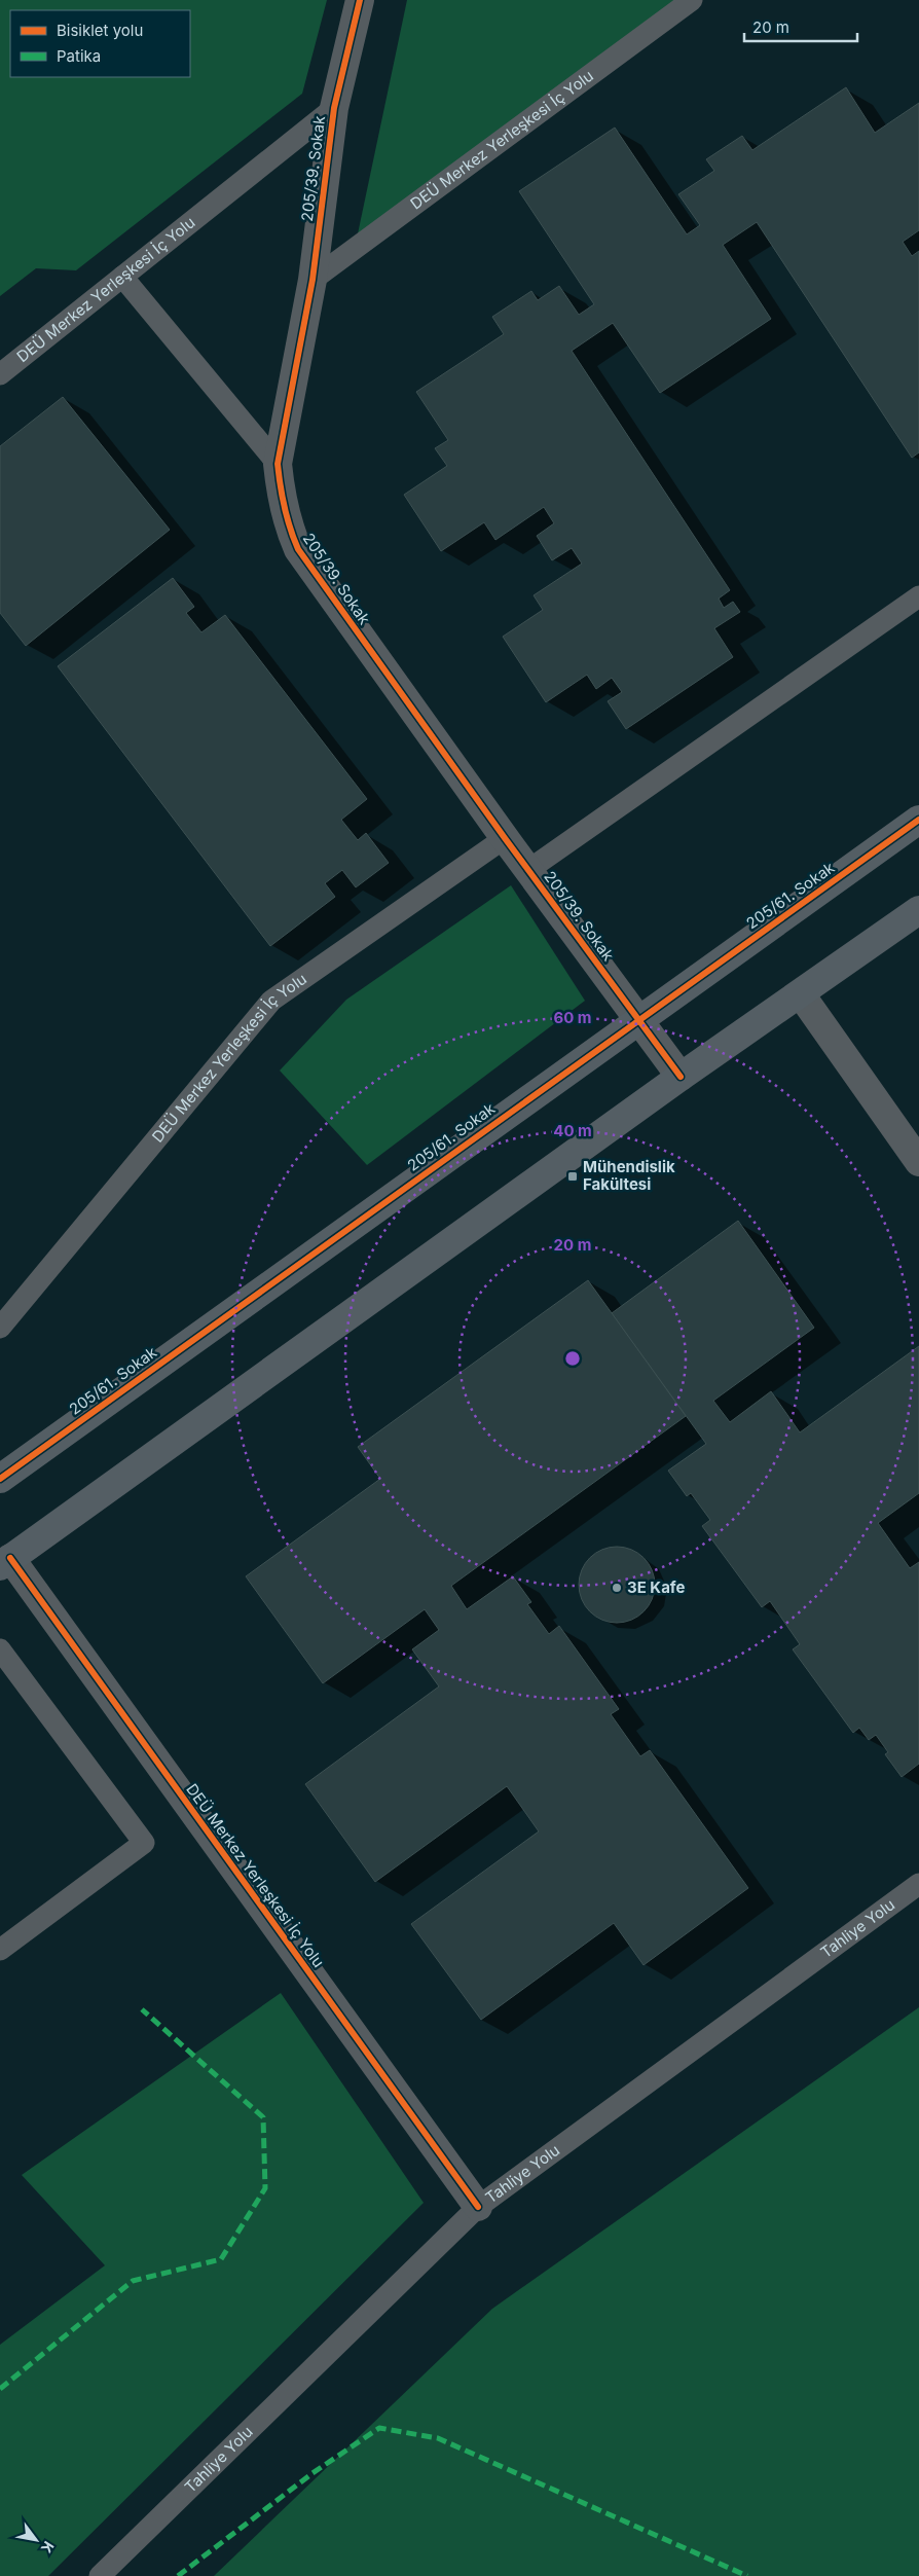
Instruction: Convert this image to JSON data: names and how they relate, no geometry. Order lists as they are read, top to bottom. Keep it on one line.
{"streets":{"main road":["205/61. Sokak"],"street":["DEÜ Merkez Yerleşkesi İç Yolu","205/39. Sokak"],"lane":["Tahliye Yolu"]},"crossings":[["DEÜ Merkez Yerleşkesi İç Yolu","205/39. Sokak"],["DEÜ Merkez Yerleşkesi İç Yolu","Tahliye Yolu"],["205/39. Sokak","205/61. Sokak"]],"places":{"transit":["Mühendislik Fakültesi"],"other":["3E Kafe"]},"legend":["Bisiklet yolu","Patika"],"scale_bar":"20 m","north":"bottom right","rings":["60 m","40 m","20 m"]}
